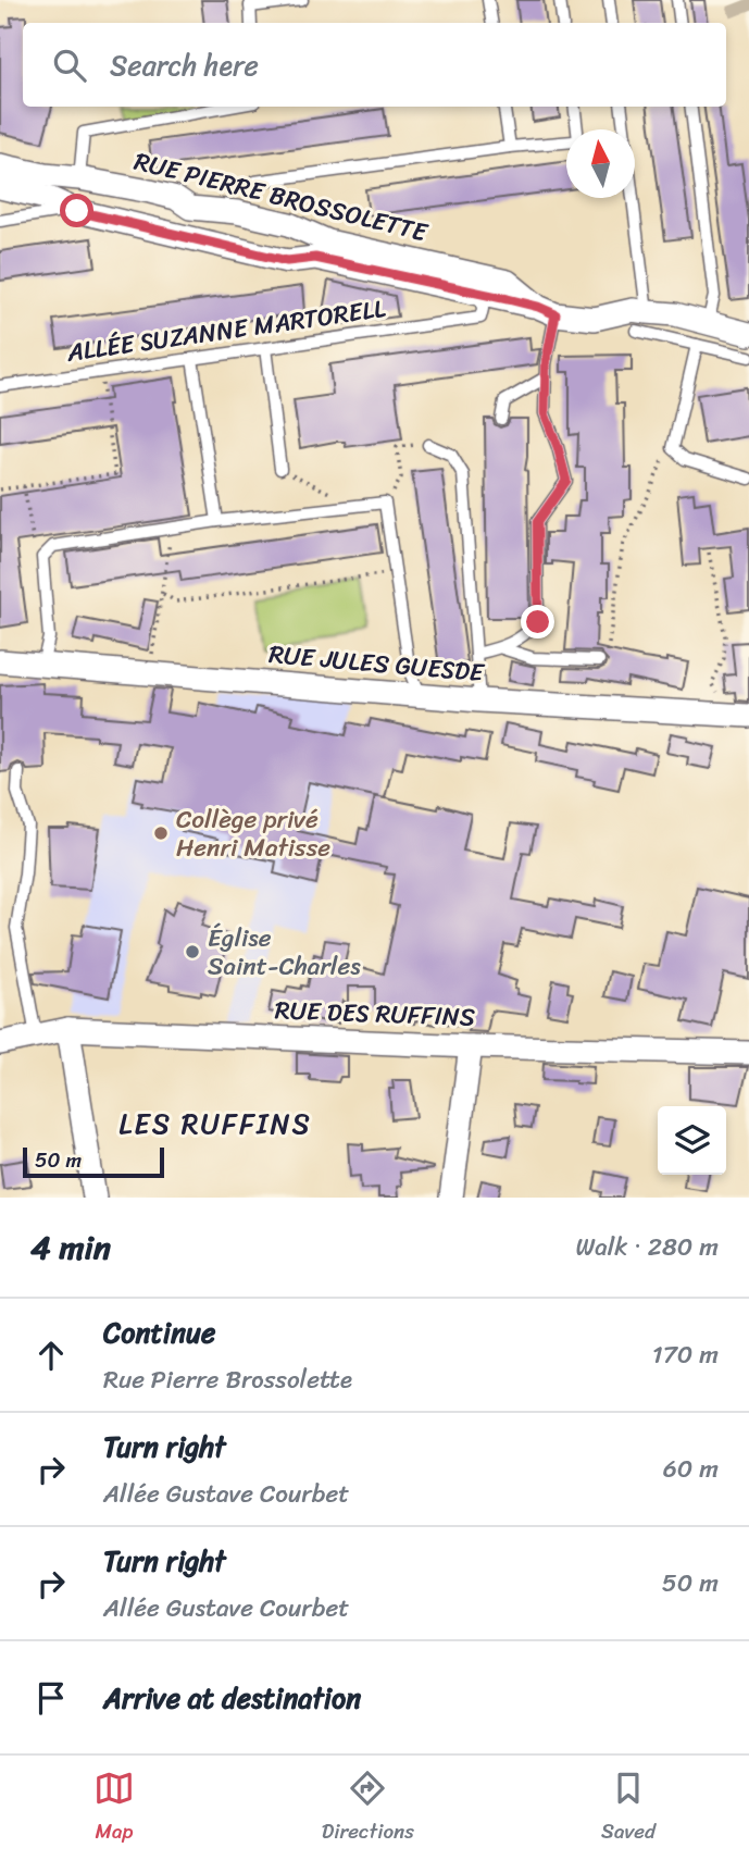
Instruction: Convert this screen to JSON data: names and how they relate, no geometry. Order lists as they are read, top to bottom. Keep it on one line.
{"streets":{"street":["RUE PIERRE BROSSOLETTE","RUE JULES GUESDE","RUE DES RUFFINS"],"lane":["ALLÉE SUZANNE MARTORELL"]},"crossings":[["RUE PIERRE BROSSOLETTE","ALLÉE SUZANNE MARTORELL"]],"districts":["LES RUFFINS"],"places":["Collège privé Henri Matisse","Église Saint-Charles"],"scale_bar":"50 m","north":"top","page":{"search":"Search here","scale":"50 m","heading":["4 min","Walk · 280 m"],"list":[["Continue","Rue Pierre Brossolette","170 m"],["Turn right","Allée Gustave Courbet","60 m"],["Turn right","Allée Gustave Courbet","50 m"],"Arrive at destination"],"nav":["Map","Directions","Saved"]}}
